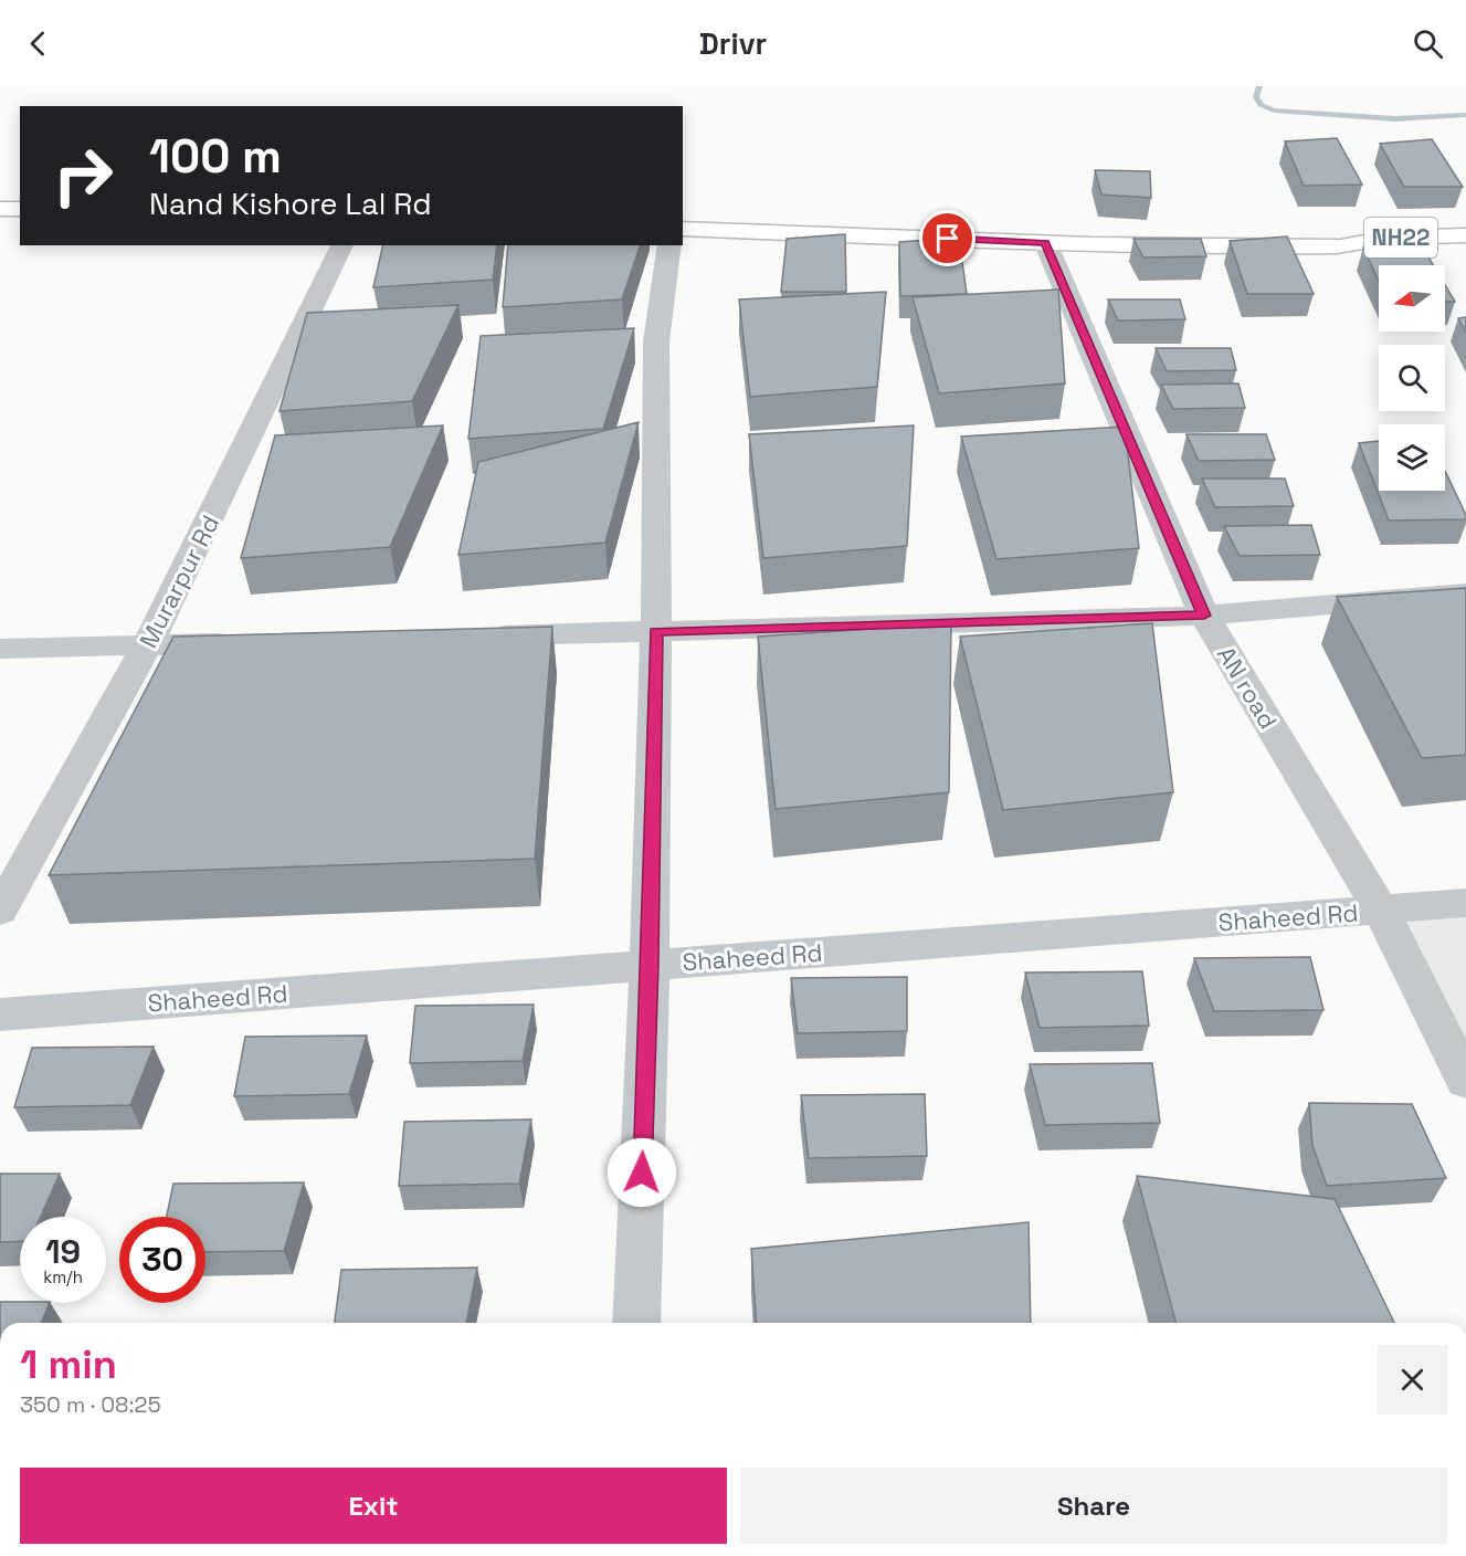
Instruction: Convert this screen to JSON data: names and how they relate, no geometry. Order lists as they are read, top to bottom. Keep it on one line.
{"streets":{"main road":["NH22"],"street":["Murarpur Rd","AN road","Shaheed Rd"]},"crossings":[["AN road","Shaheed Rd"]],"north":"left","page":{"header":"Drivr","turn":["100 m","Nand Kishore Lal Rd"],"speed":"19 km/h","limit":"30","heading":["1 min","350 m · 08:25"],"buttons":["Exit","Share"]}}
